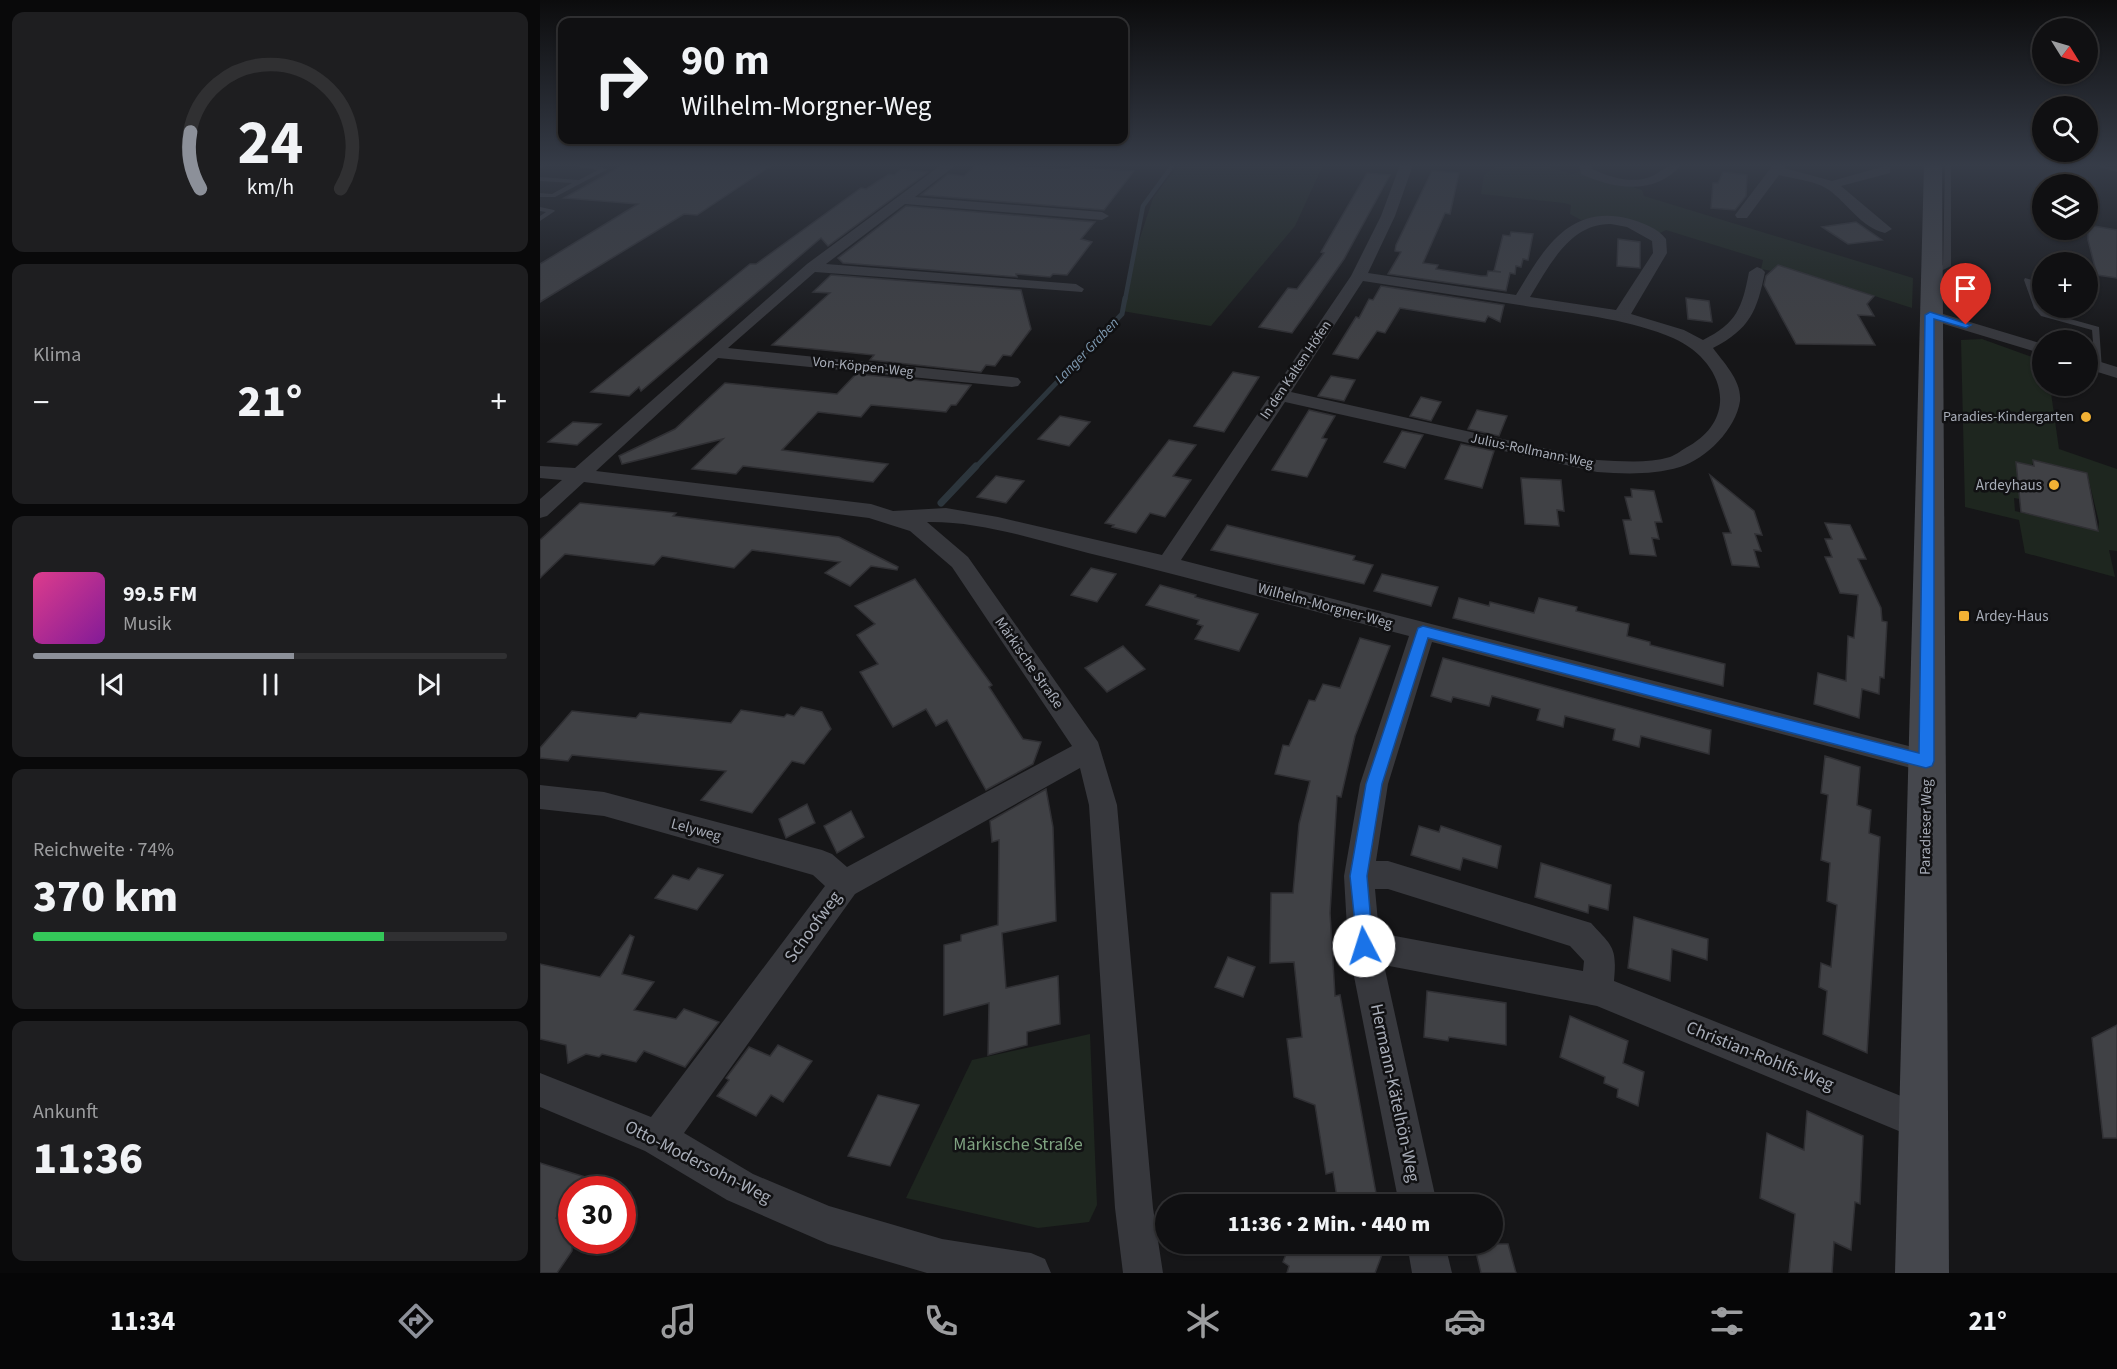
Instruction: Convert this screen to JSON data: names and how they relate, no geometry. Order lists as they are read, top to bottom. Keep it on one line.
{"streets":{"street":["Von-Köppen-Weg","In den Kalten Höfen","Julius-Rollmann-Weg","Wilhelm-Morgner-Weg","Märkische Straße","Paradieser Weg","Lelyweg","Schoofweg","Christian-Rohlfs-Weg","Hermann-Kätelhön-Weg","Otto-Modersohn-Weg"]},"crossings":[["In den Kalten Höfen","Julius-Rollmann-Weg"],["In den Kalten Höfen","Wilhelm-Morgner-Weg"],["Wilhelm-Morgner-Weg","Märkische Straße"],["Wilhelm-Morgner-Weg","Paradieser Weg"],["Wilhelm-Morgner-Weg","Hermann-Kätelhön-Weg"],["Märkische Straße","Schoofweg"],["Paradieser Weg","Christian-Rohlfs-Weg"],["Lelyweg","Schoofweg"],["Schoofweg","Otto-Modersohn-Weg"],["Christian-Rohlfs-Weg","Hermann-Kätelhön-Weg"]],"water":["Langer Graben"],"parks":["Märkische Straße"],"places":{"other":["Paradies-Kindergarten","Ardeyhaus"],"transit":["Ardey-Haus"]},"north":"bottom right","page":{"map_buttons":["+","−"],"turn":["90 m","Wilhelm-Morgner-Weg"],"tile":["Klima",["Reichweite · 74%","370 km"],["Ankunft","11:36"]],"heat":["−","21°","+"],"song":["99.5 FM","Musik"],"limit":"30","trip":"11:36 · 2 Min. · 440 m","tabs":["11:34","21°"],"gauge":["24","km/h"]}}
